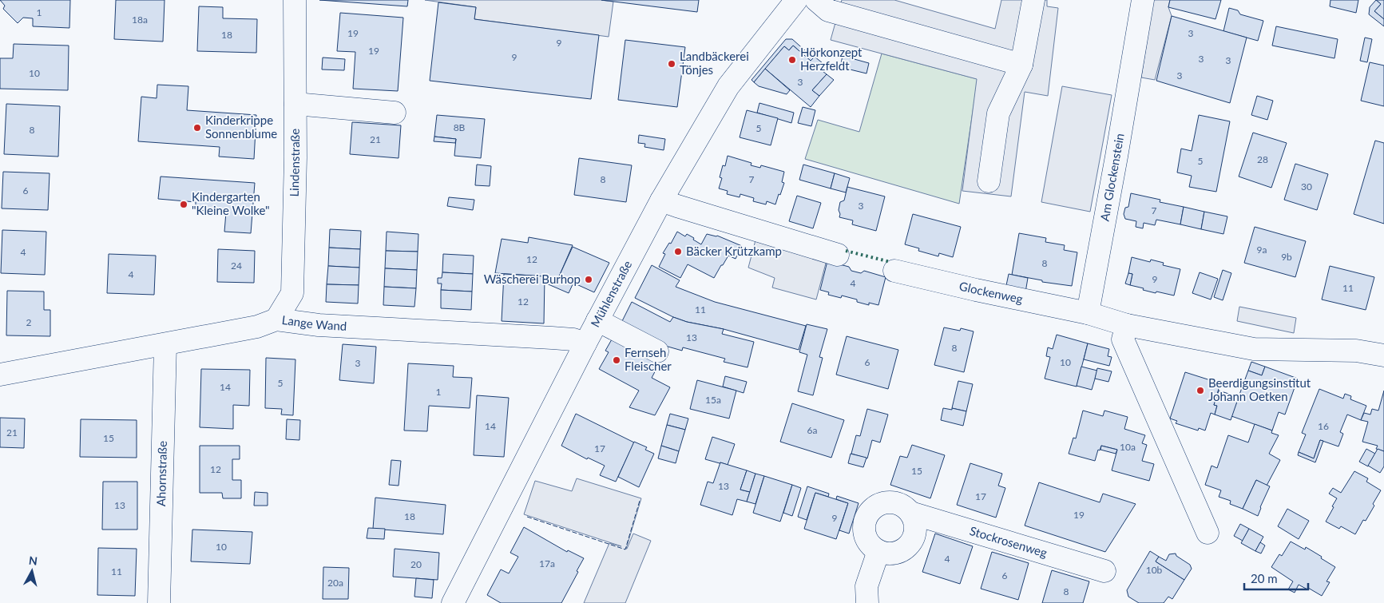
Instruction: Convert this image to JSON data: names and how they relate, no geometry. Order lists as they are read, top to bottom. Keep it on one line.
{"streets":{"street":["Lindenstraße","Am Glockenstein","Mühlenstraße","Glockenweg","Lange Wand","Ahornstraße","Stockrosenweg"]},"crossings":[["Lindenstraße","Lange Wand"],["Am Glockenstein","Glockenweg"],["Mühlenstraße","Lange Wand"],["Lange Wand","Ahornstraße"]],"places":["Hörkonzept Herzfeldt","Landbäckerei Tönjes","Kinderkrippe Sonnenblume","Kindergarten \"Kleine Wolke\"","Bäcker Krützkamp","Wäscherei Burhop","Fernseh Fleischer","Beerdigungsinstitut Johann Oetken"],"house_numbers":["1","18a","19","3","18","9","19","9","3","3","10","3","3","8B","5","8","21","28","5","8","7","30","6","3","7","9a","4","9b","12","8","24","4","9","4","11","12","11","2","13","8","6","10","3","5","14","1","15a","14","16","6a","21","15","10a","17","12","15","13","17","13","19","18","9","10","4","17a","20","10b","11","6","20a","8"],"scale_bar":"20 m","north":"top"}
